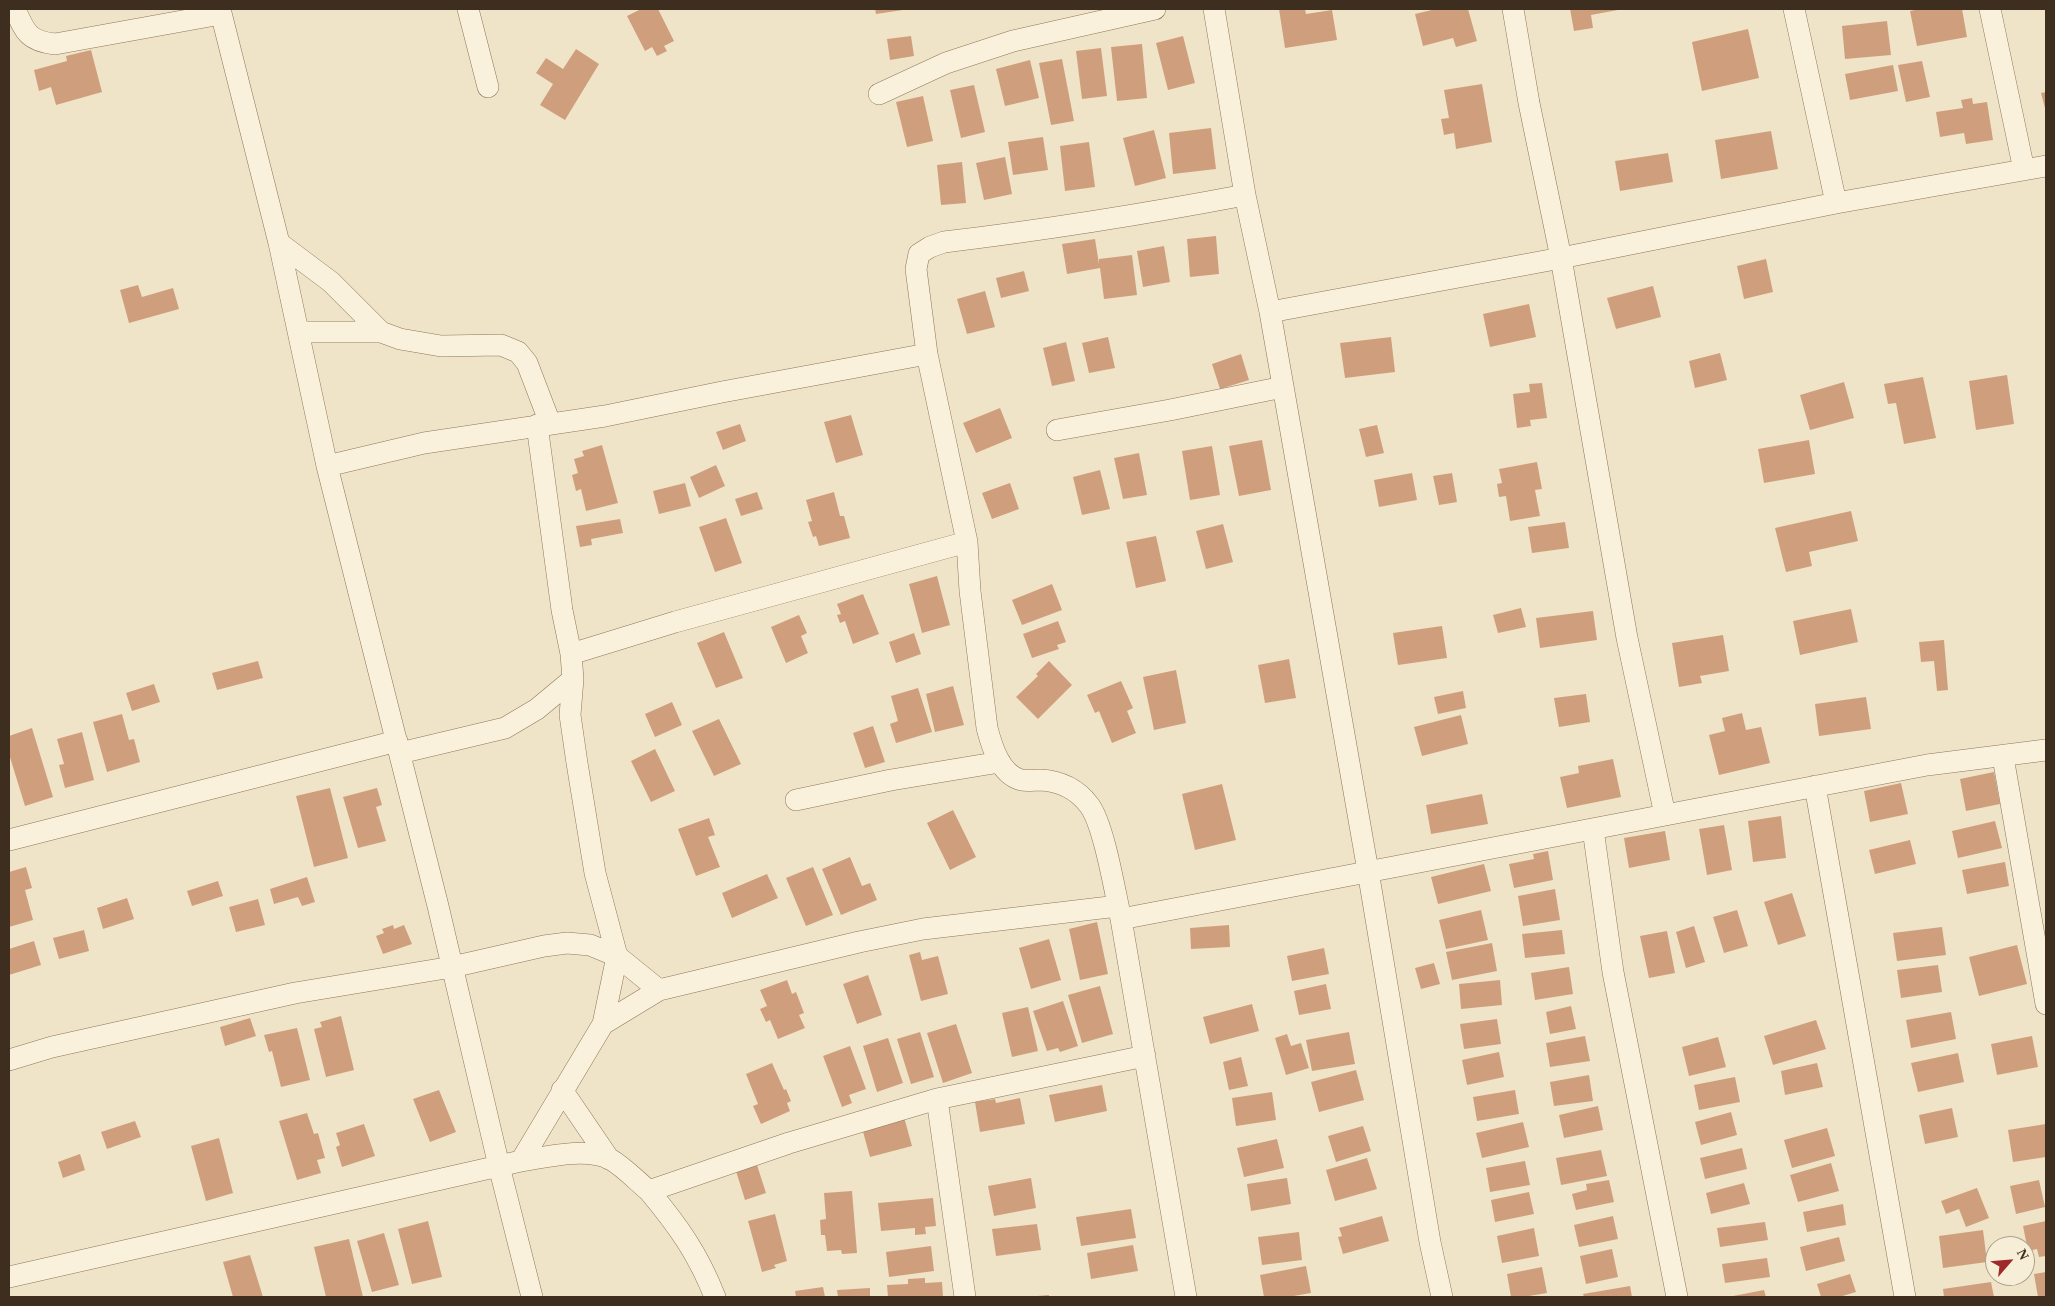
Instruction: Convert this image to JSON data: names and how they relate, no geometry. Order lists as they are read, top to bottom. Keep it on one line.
{"north":"top right"}
